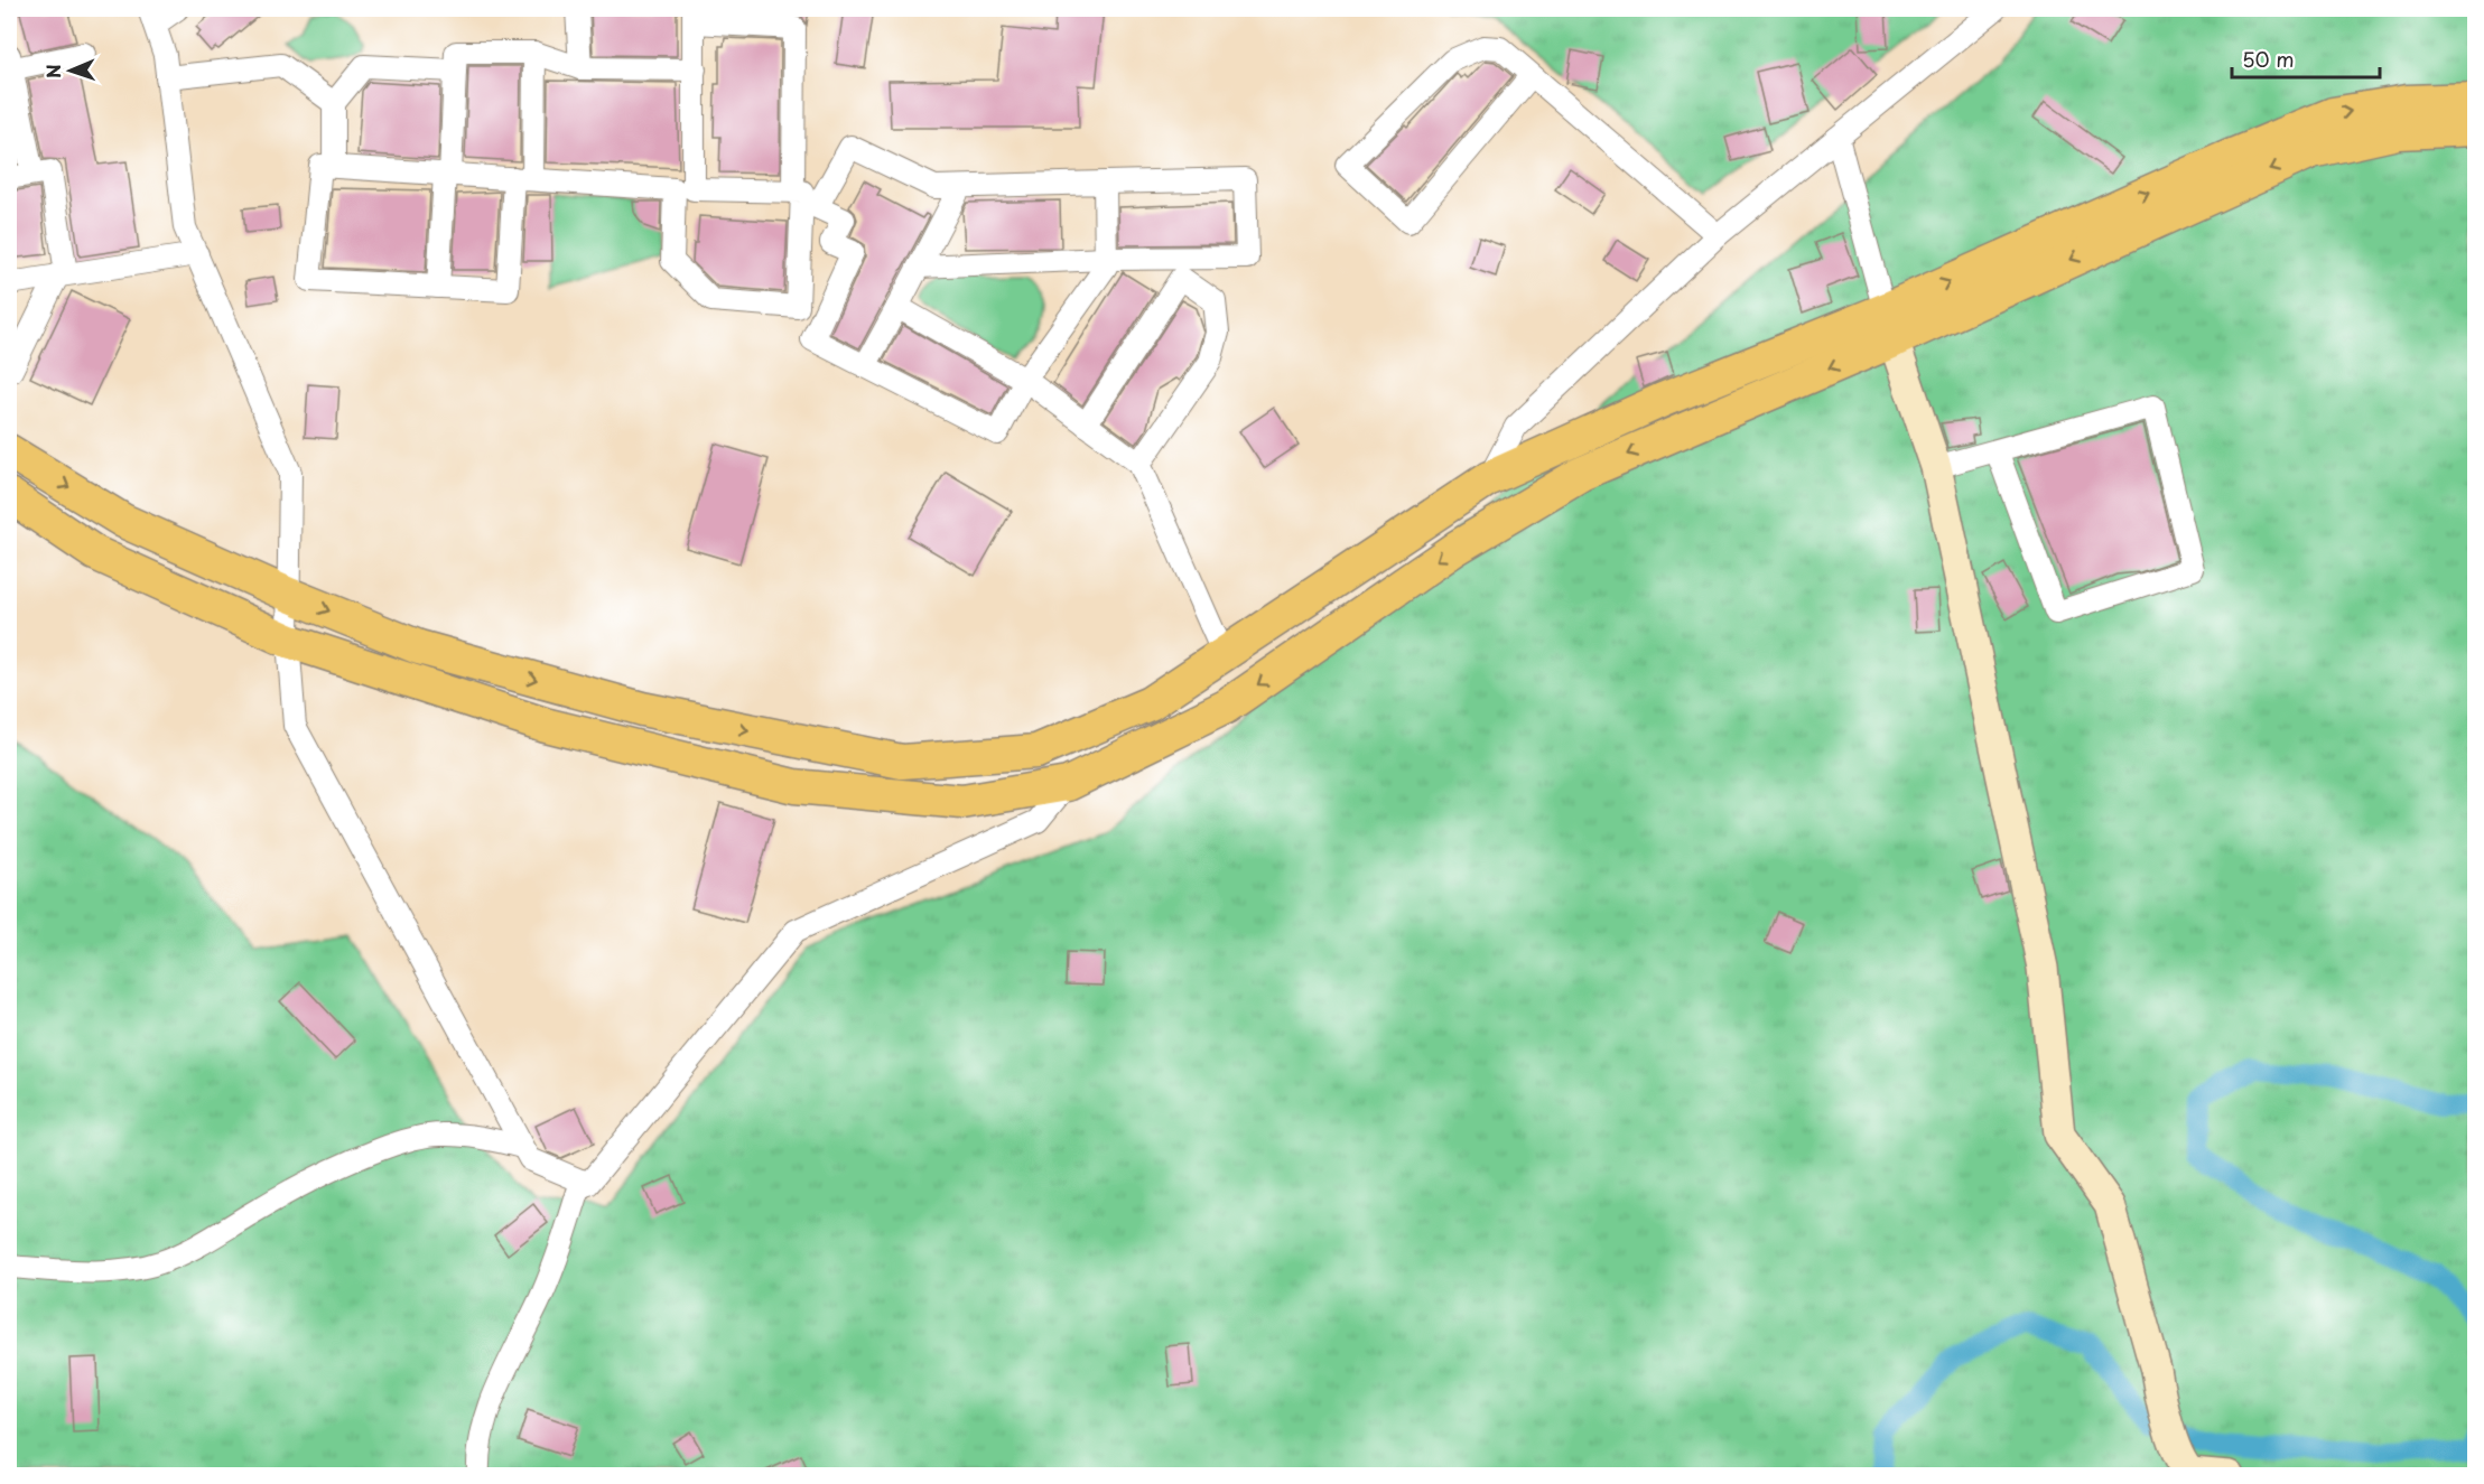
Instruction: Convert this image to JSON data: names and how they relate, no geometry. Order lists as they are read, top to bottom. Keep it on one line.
{"scale_bar":"50 m","north":"left"}
